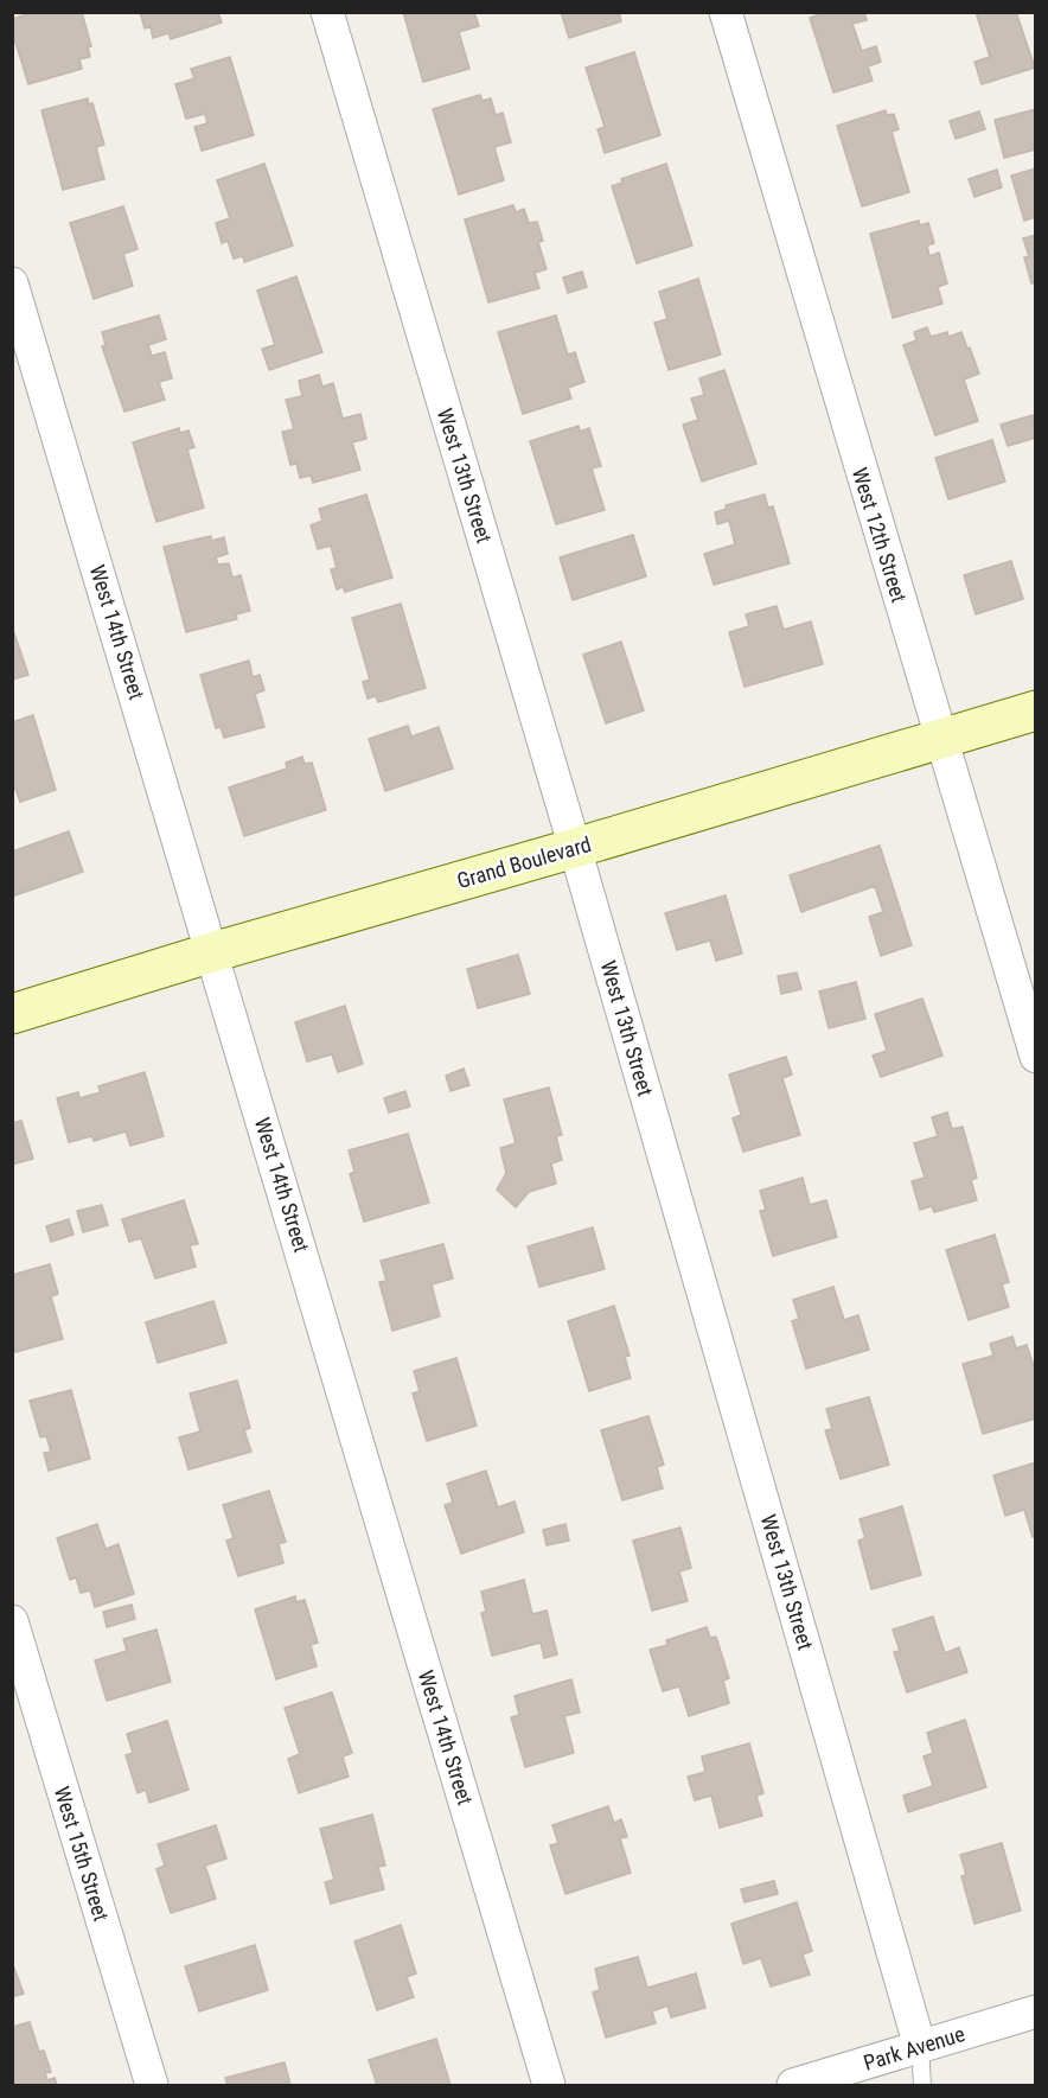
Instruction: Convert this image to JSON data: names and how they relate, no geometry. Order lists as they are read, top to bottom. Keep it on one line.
{"streets":{"street":["West 13th Street","West 12th Street","West 14th Street","Grand Boulevard","West 15th Street","Park Avenue"]},"crossings":[["West 13th Street","Grand Boulevard"],["West 13th Street","Park Avenue"],["West 12th Street","Grand Boulevard"],["West 14th Street","Grand Boulevard"]]}
